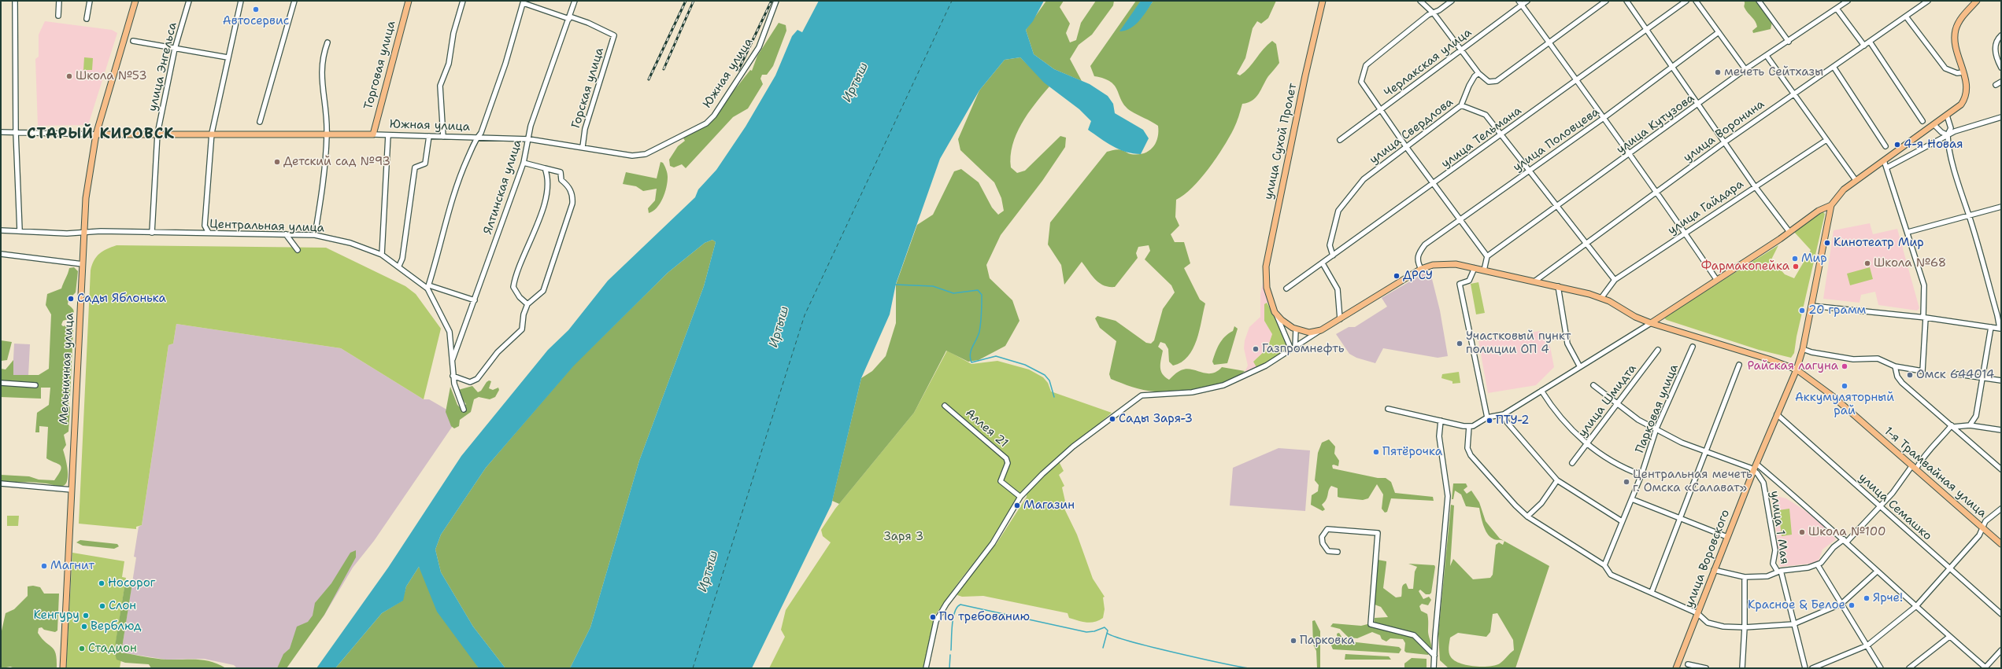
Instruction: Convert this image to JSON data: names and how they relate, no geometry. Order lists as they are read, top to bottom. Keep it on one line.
{"streets":{"main road":["Торговая улица","Южная улица","улица Сухой Пролет","Мельничная улица","1-я Трамвайная улица","улица Воровского"],"street":["Черлакская улица","улица Энгельса","Горская улица","улица Кутузова","улица Свердлова","улица Воронина","улица Тельмана","улица Половцева","Ялтинская улица","улица Гайдара","Центральная улица","улица Шмидта","Парковая улица","Аллея 21","улица Семашко","улица 1 Мая"]},"crossings":[["Торговая улица","Южная улица"],["улица Энгельса","Южная улица"],["улица Энгельса","Центральная улица"],["Южная улица","Горская улица"],["Южная улица","Ялтинская улица"],["Южная улица","Мельничная улица"],["Горская улица","Ялтинская улица"],["улица Свердлова","улица Тельмана"],["улица Воронина","1-я Трамвайная улица"],["улица Половцева","1-я Трамвайная улица"],["Ялтинская улица","Центральная улица"],["улица Гайдара","1-я Трамвайная улица"],["Центральная улица","Мельничная улица"],["1-я Трамвайная улица","улица Воровского"],["улица Семашко","улица Воровского"],["улица 1 Мая","улица Воровского"]],"districts":["СТАРЫЙ КИРОВСК"],"water":["Иртыш"],"parks":["Заря 3"],"places":["Автосервис","мечеть Сейтхазы","Школа №53","4-я Новая","Детский сад №93","Кинотеатр Мир","Мир","Школа №68","Фармакопейка","ДРСУ","Сады Яблонька","20 грамм","Участковый пункт полиции ОП 4","Газпромнефть","Райская лагуна","Омск 644014","Аккумуляторный рай","Сады Заря-3","ПТУ-2","Пятёрочка","Центральная мечеть г. Омска «Салават»","Магазин","Школа №100","Магнит","Носорог","Ярче!","Красное & Белое","Слон","Кенгуру","По требованию","Верблюд","Парковка","Стадион"]}
